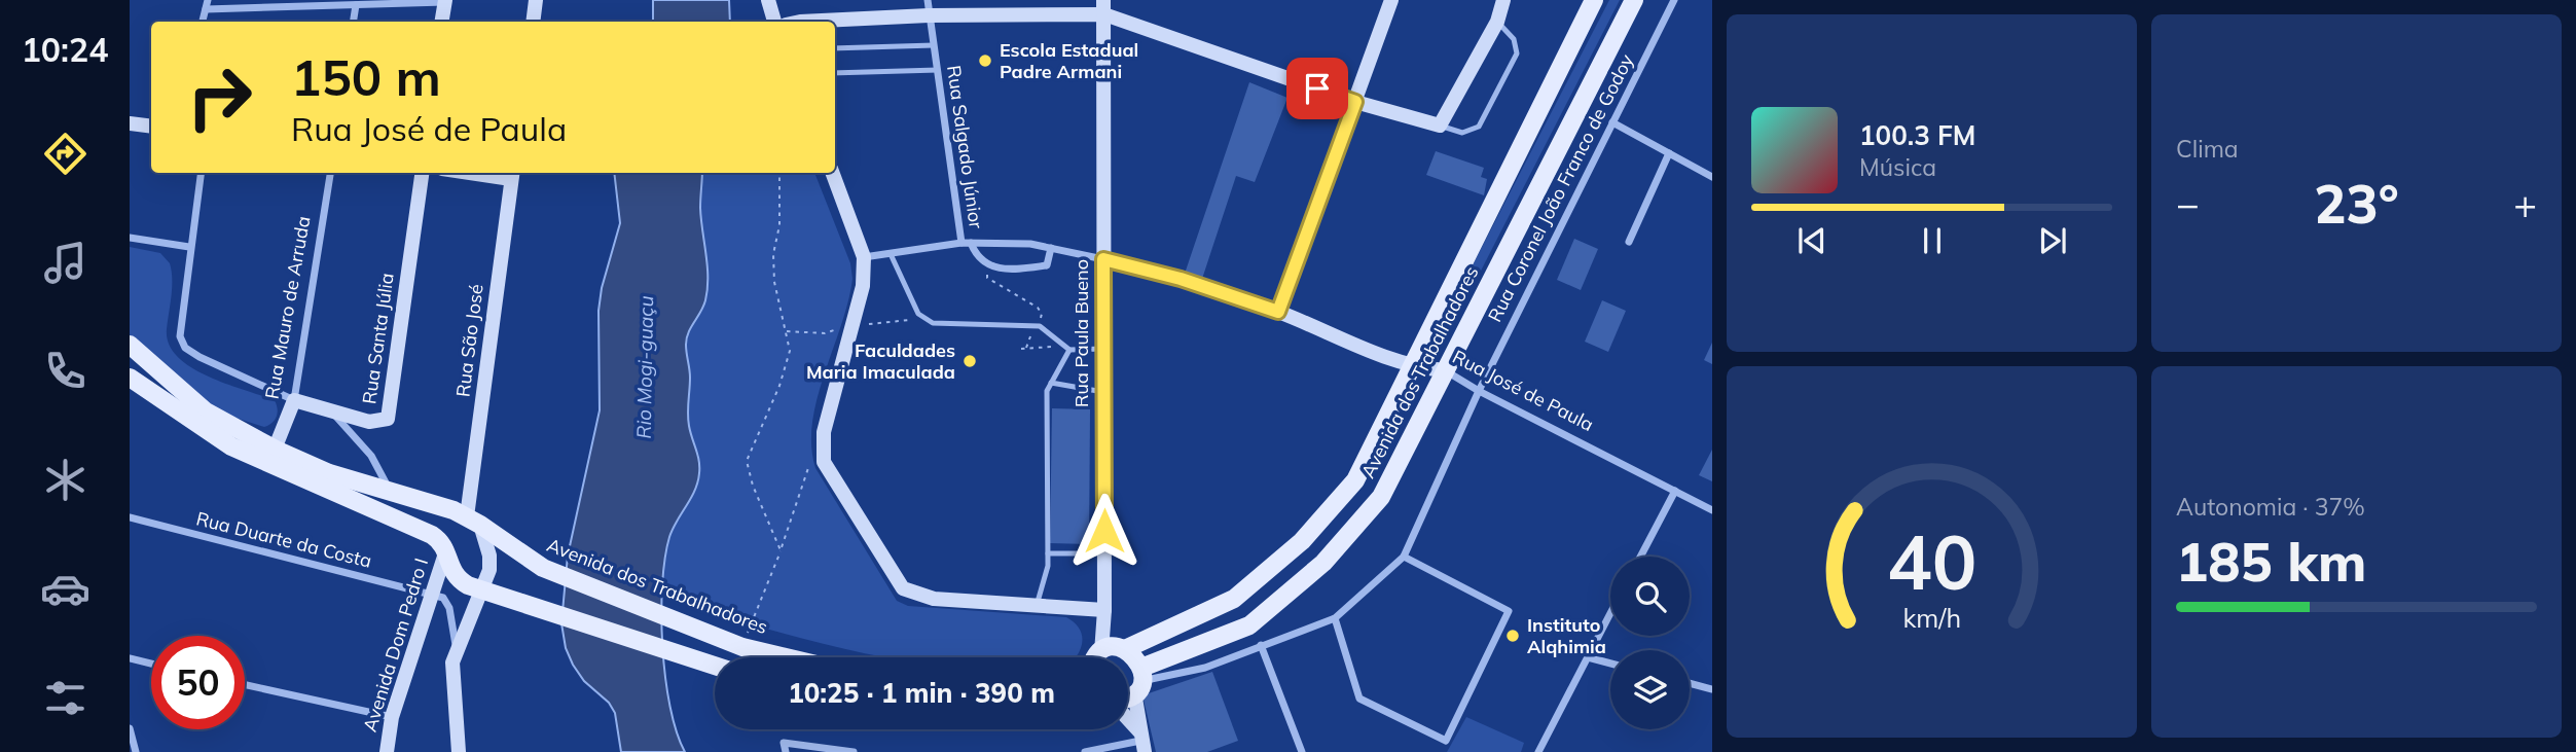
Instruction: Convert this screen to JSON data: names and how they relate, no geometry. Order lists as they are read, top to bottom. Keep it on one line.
{"streets":{"main road":["Rua Mauro de Arruda","Rua Paula Bueno","Rua Santa Júlia","Rua São José","Avenida dos Trabalhadores","Rua José de Paula","Avenida Dom Pedro I"],"street":["Rua Salgado Júnior","Rua Coronel João Franco de Godoy","Rua Duarte da Costa"]},"crossings":[["Rua Salgado Júnior","Rua Paula Bueno"],["Rua Salgado Júnior","Rua José de Paula"],["Rua Coronel João Franco de Godoy","Rua José de Paula"],["Rua Mauro de Arruda","Rua Santa Júlia"],["Rua Mauro de Arruda","Avenida dos Trabalhadores"],["Rua Paula Bueno","Rua José de Paula"],["Rua São José","Avenida dos Trabalhadores"],["Avenida dos Trabalhadores","Rua José de Paula"],["Avenida dos Trabalhadores","Avenida Dom Pedro I"],["Rua Duarte da Costa","Avenida Dom Pedro I"]],"water":["Rio Mogi-guaçu"],"places":["Escola Estadual Padre Armani","Faculdades Maria Imaculada","Instituto Alqhimia"],"page":{"tabs":"10:24","tile":["Clima",["Autonomia · 37%","185 km"]],"turn":["150 m","Rua José de Paula"],"song":["100.3 FM","Música"],"heat":["−","23°","+"],"limit":"50","trip":"10:25 · 1 min · 390 m","gauge":["40","km/h"]}}
